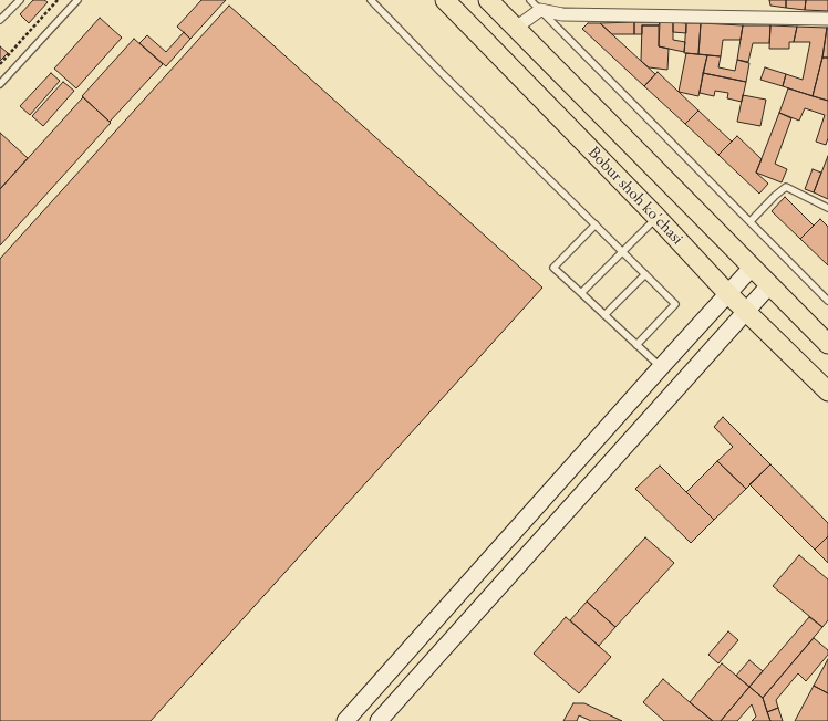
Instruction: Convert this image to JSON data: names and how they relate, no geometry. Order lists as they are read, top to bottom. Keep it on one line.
{"streets":{"main road":["Bobur shoh ko'chasi"]}}
